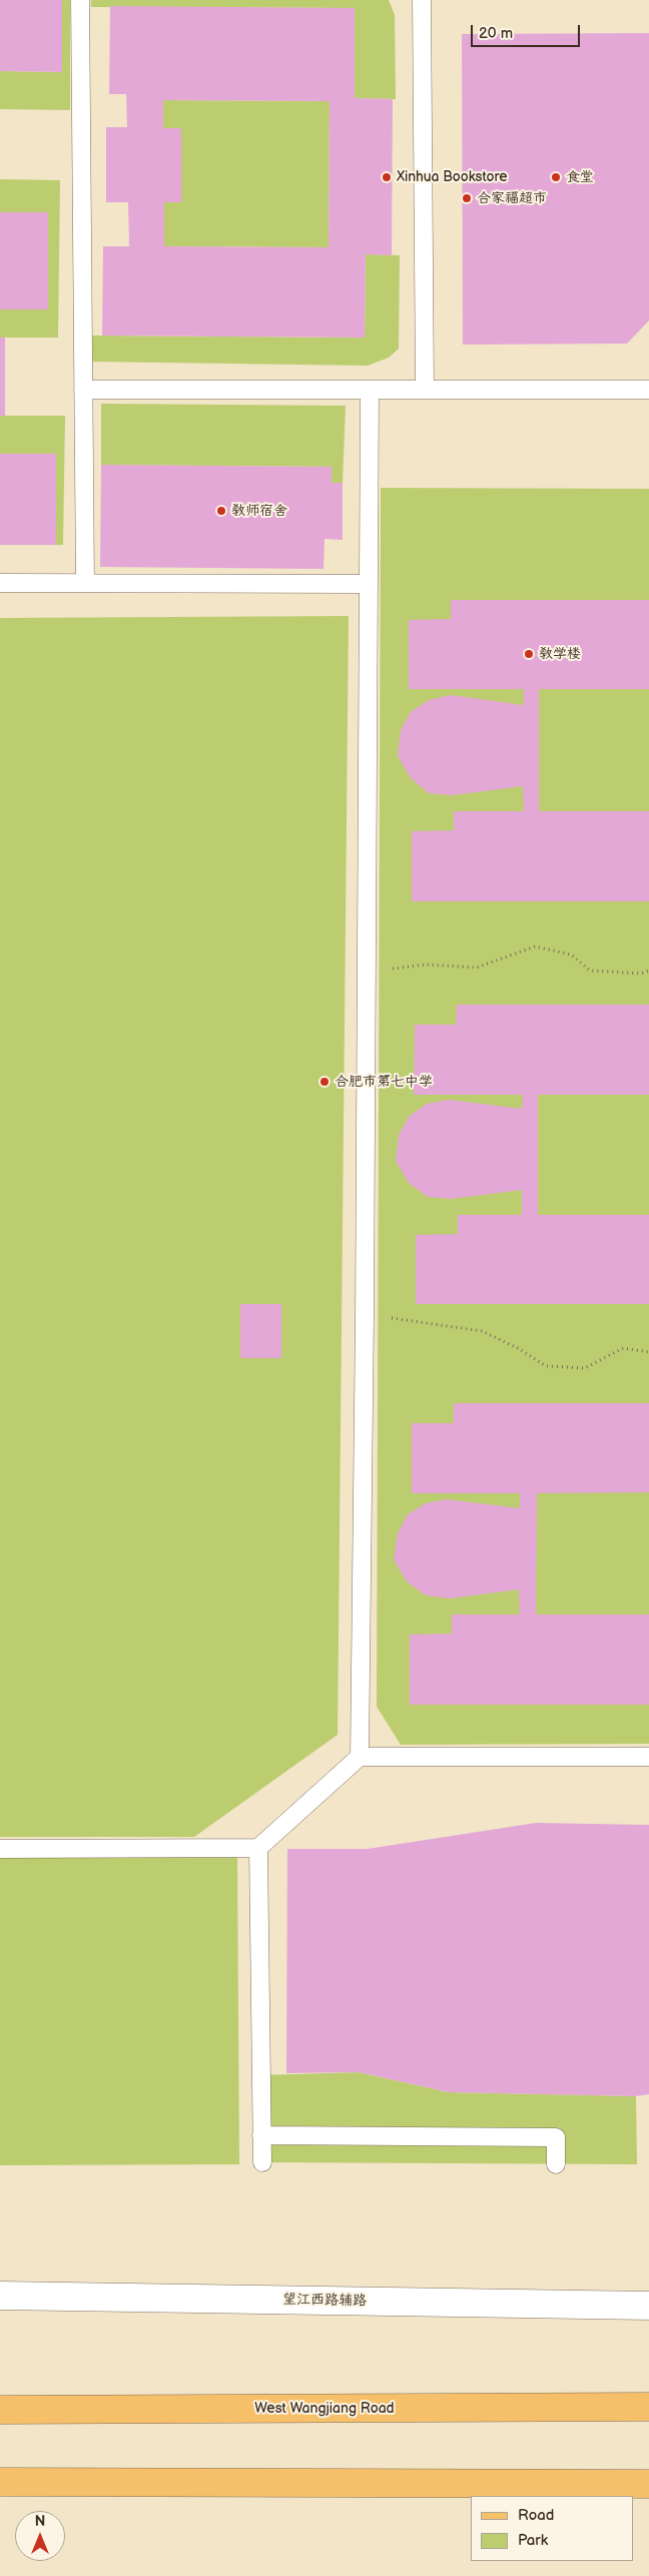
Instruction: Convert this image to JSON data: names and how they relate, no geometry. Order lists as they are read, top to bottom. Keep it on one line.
{"streets":{"main road":["West Wangjiang Road"],"street":["望江西路辅路"]},"places":["Xinhua Bookstore","食堂","合家福超市","教师宿舍","教学楼","合肥市第七中学"],"legend":["Road","Park"],"scale_bar":"20 m","north":"top"}
